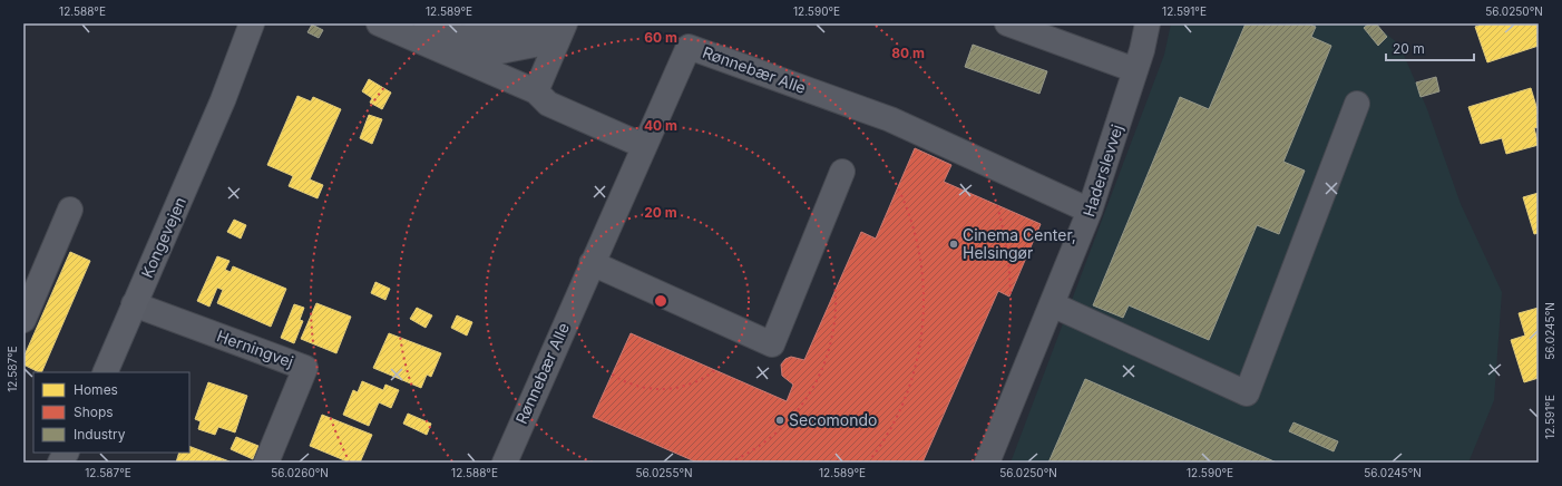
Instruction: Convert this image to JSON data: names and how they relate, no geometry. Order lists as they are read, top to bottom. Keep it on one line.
{"streets":{"main road":["Kongevejen"],"street":["Rønnebær Alle","Haderslevvej","Herningvej"]},"crossings":[["Rønnebær Alle","Haderslevvej"],["Kongevejen","Herningvej"]],"places":["Cinema Center, Helsingør","Secomondo"],"legend":["Homes","Shops","Industry"],"scale_bar":"20 m","coordinates":["12.588°E","12.589°E","12.590°E","12.591°E","56.0250°N","56.0245°N","12.587°E","56.0260°N","56.0255°N"],"rings":["60 m","80 m","40 m","20 m"]}
